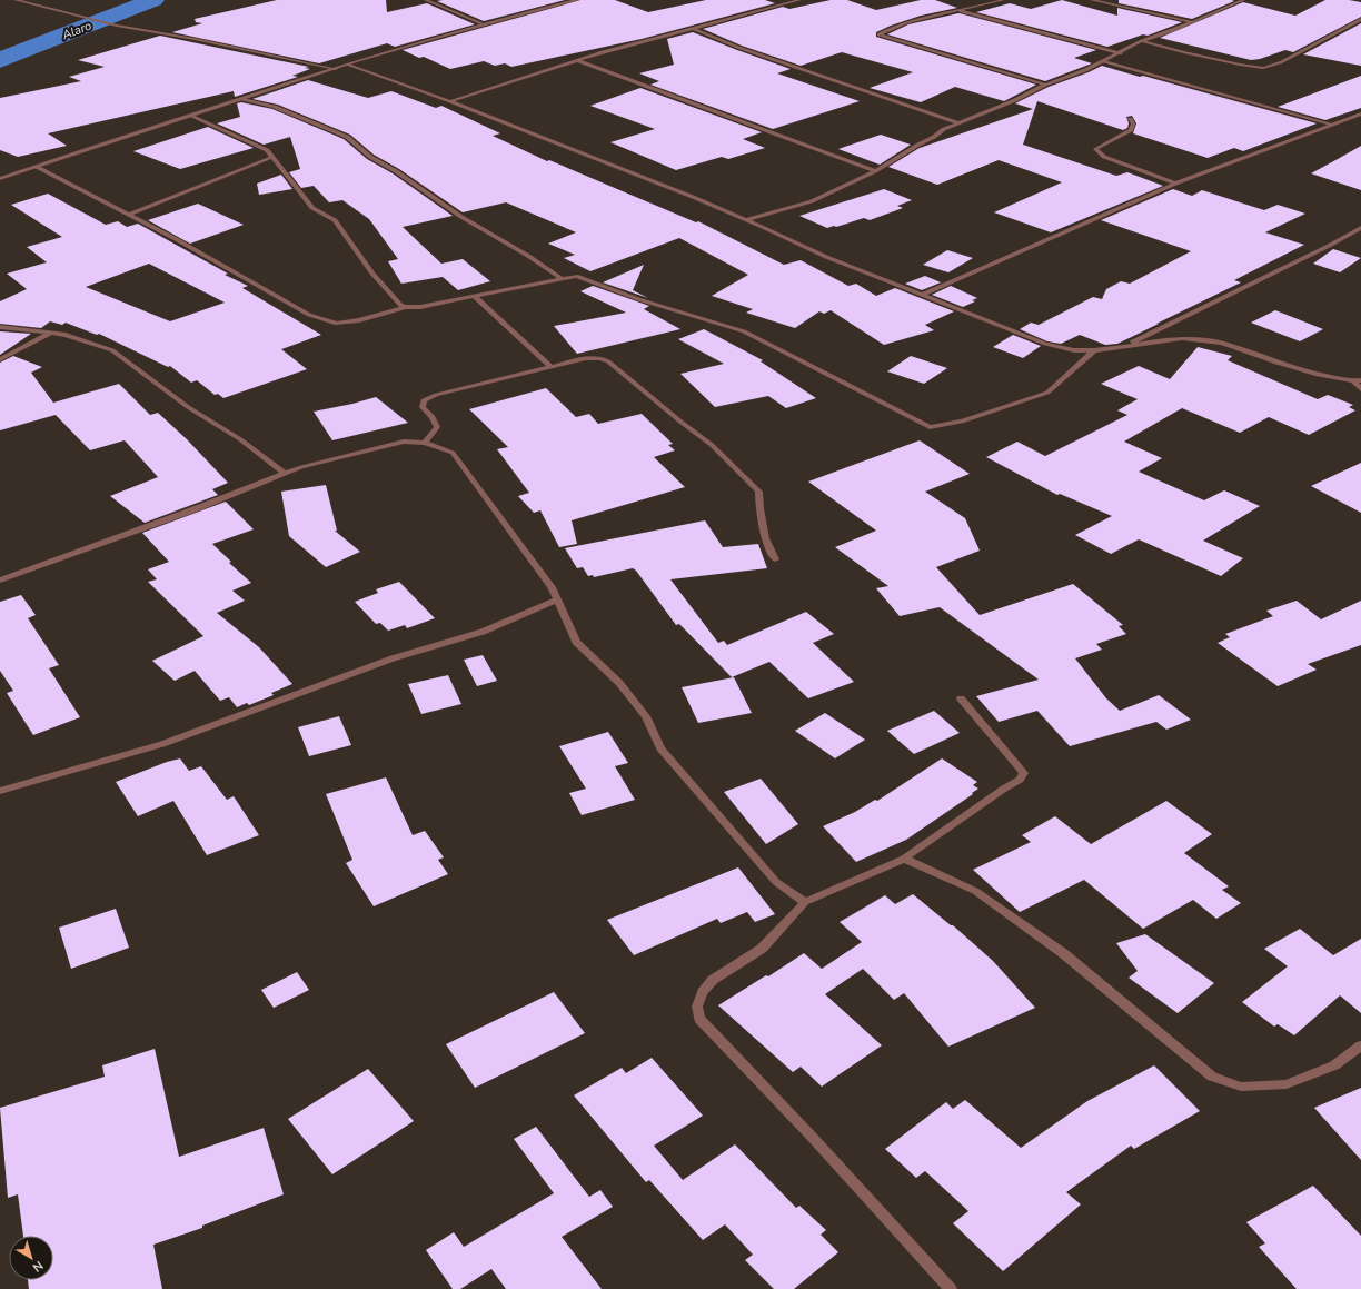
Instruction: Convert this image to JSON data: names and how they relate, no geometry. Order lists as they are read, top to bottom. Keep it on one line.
{"water":["Alaro"],"north":"bottom right"}
